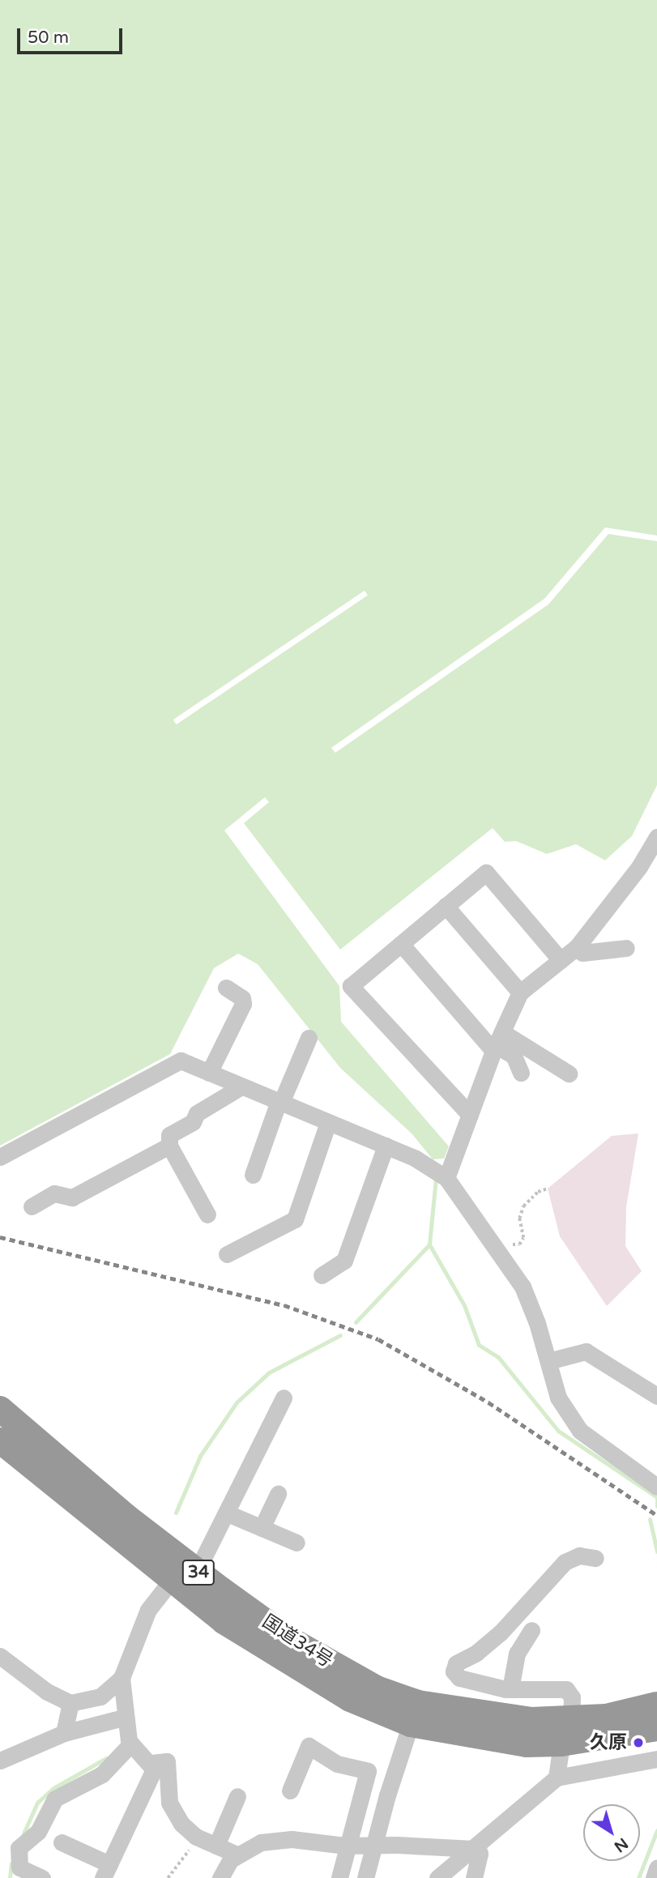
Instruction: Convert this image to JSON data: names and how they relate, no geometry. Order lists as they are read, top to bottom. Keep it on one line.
{"streets":{"highway":["34","国道34号"]},"places":["久原"],"scale_bar":"50 m","north":"bottom right"}
